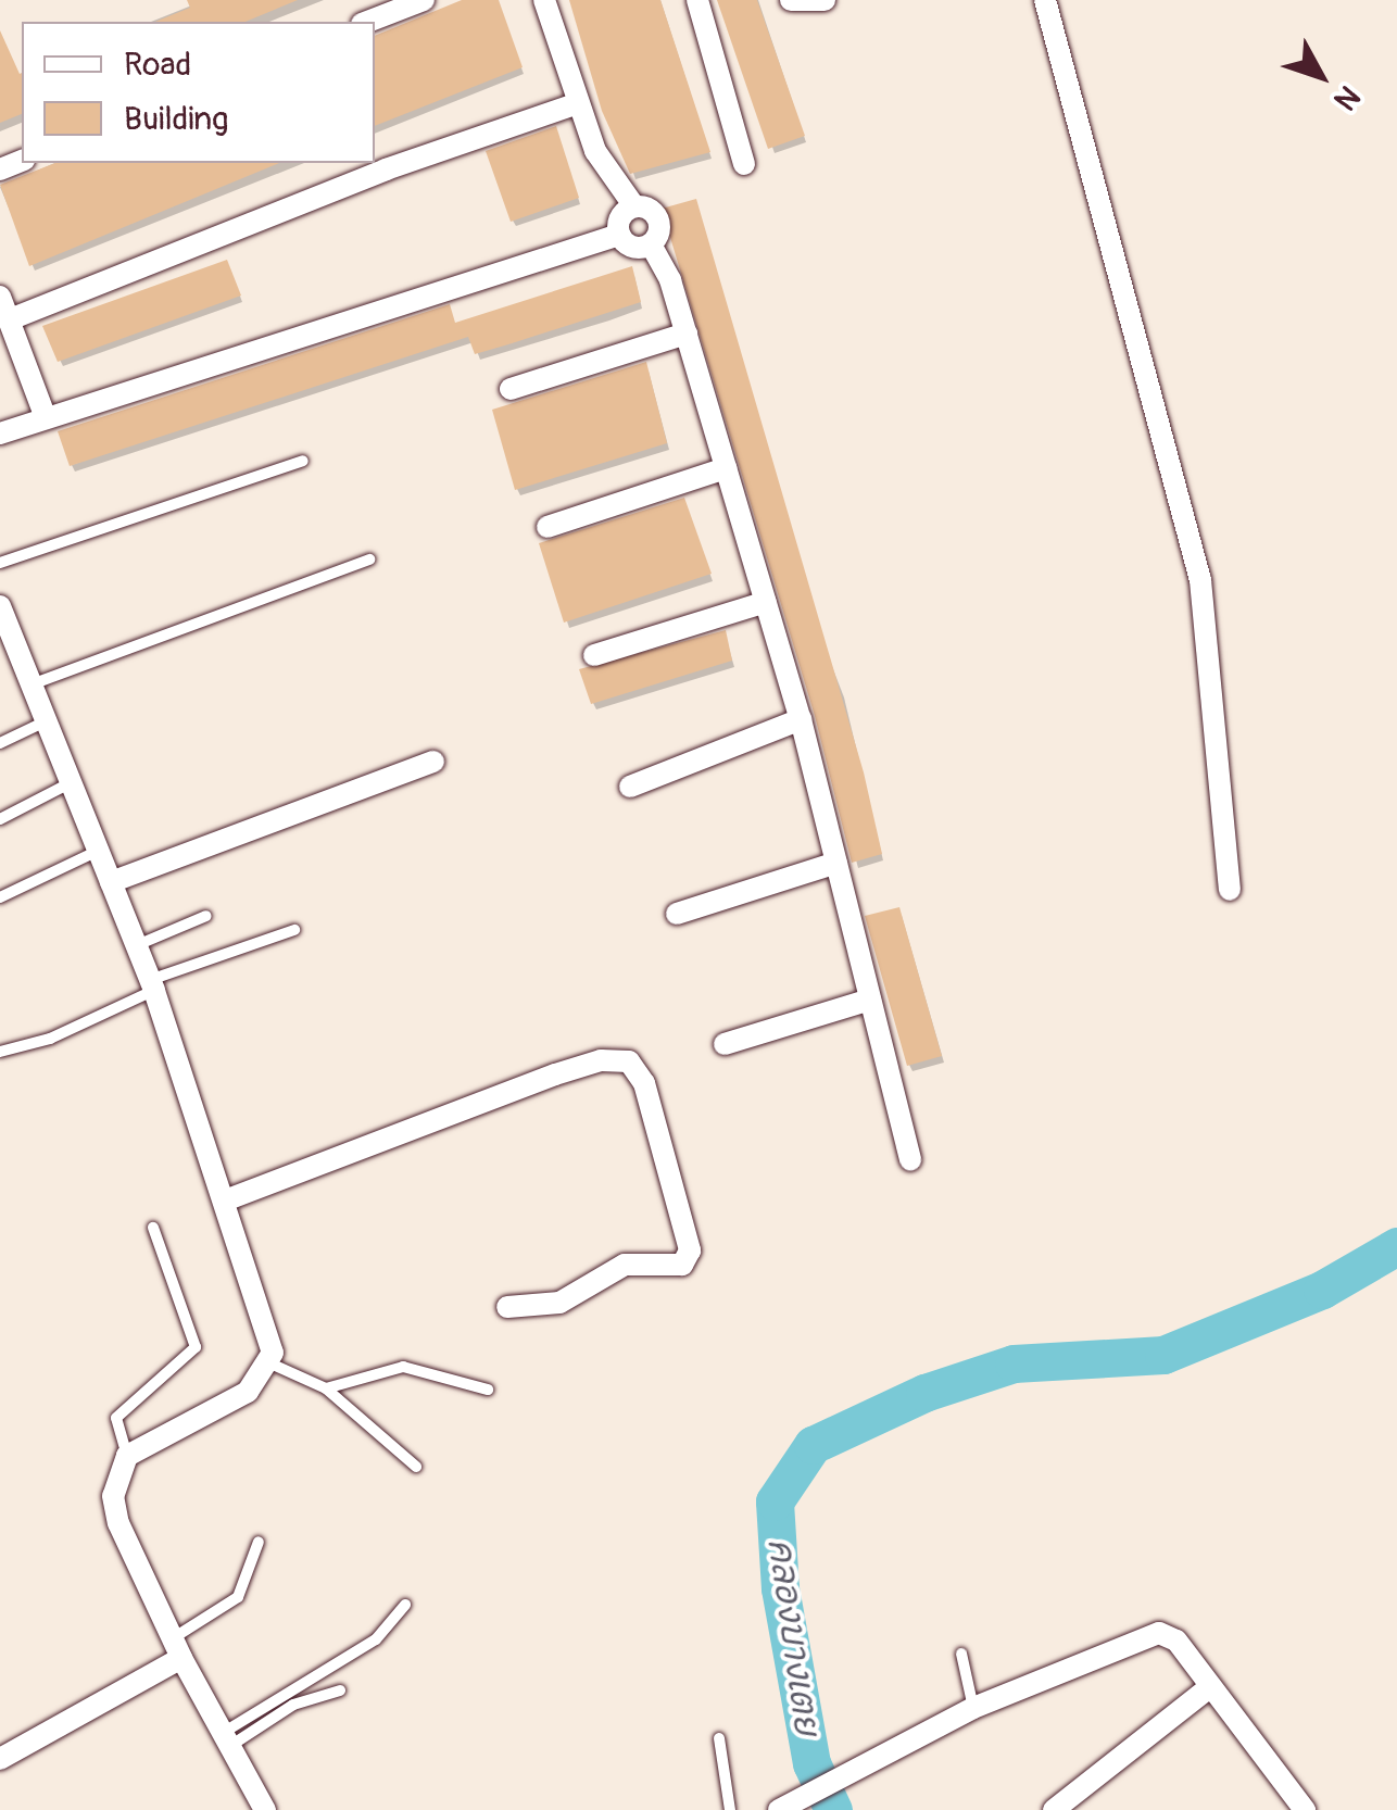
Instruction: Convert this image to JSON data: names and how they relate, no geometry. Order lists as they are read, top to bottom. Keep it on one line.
{"water":["คลองบางเตย"],"legend":["Road","Building"],"north":"bottom right"}
